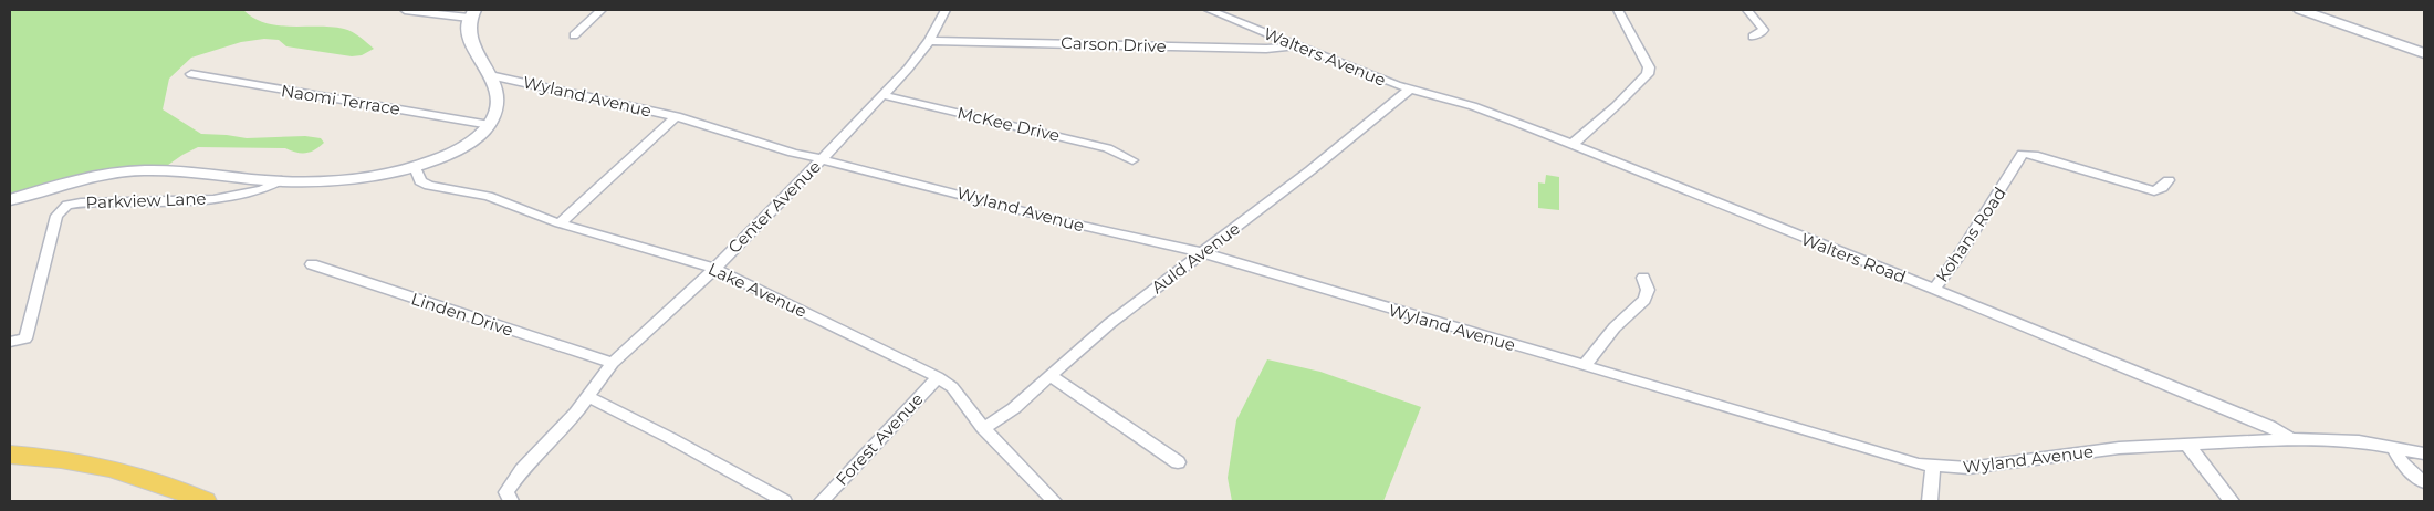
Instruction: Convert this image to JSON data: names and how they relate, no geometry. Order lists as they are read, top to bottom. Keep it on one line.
{"streets":{"street":["Carson Drive","Walters Avenue","Wyland Avenue","Naomi Terrace","McKee Drive","Parkview Lane","Center Avenue","Kohans Road","Auld Avenue","Walters Road","Lake Avenue","Linden Drive","Forest Avenue"]},"crossings":[["Carson Drive","Walters Avenue"],["Carson Drive","Center Avenue"],["Walters Avenue","Auld Avenue"],["Walters Avenue","Walters Road"],["Wyland Avenue","Center Avenue"],["Wyland Avenue","Auld Avenue"],["Wyland Avenue","Walters Road"],["McKee Drive","Center Avenue"],["Center Avenue","Lake Avenue"],["Center Avenue","Linden Drive"],["Kohans Road","Walters Road"],["Auld Avenue","Walters Road"],["Auld Avenue","Lake Avenue"],["Lake Avenue","Forest Avenue"]]}
